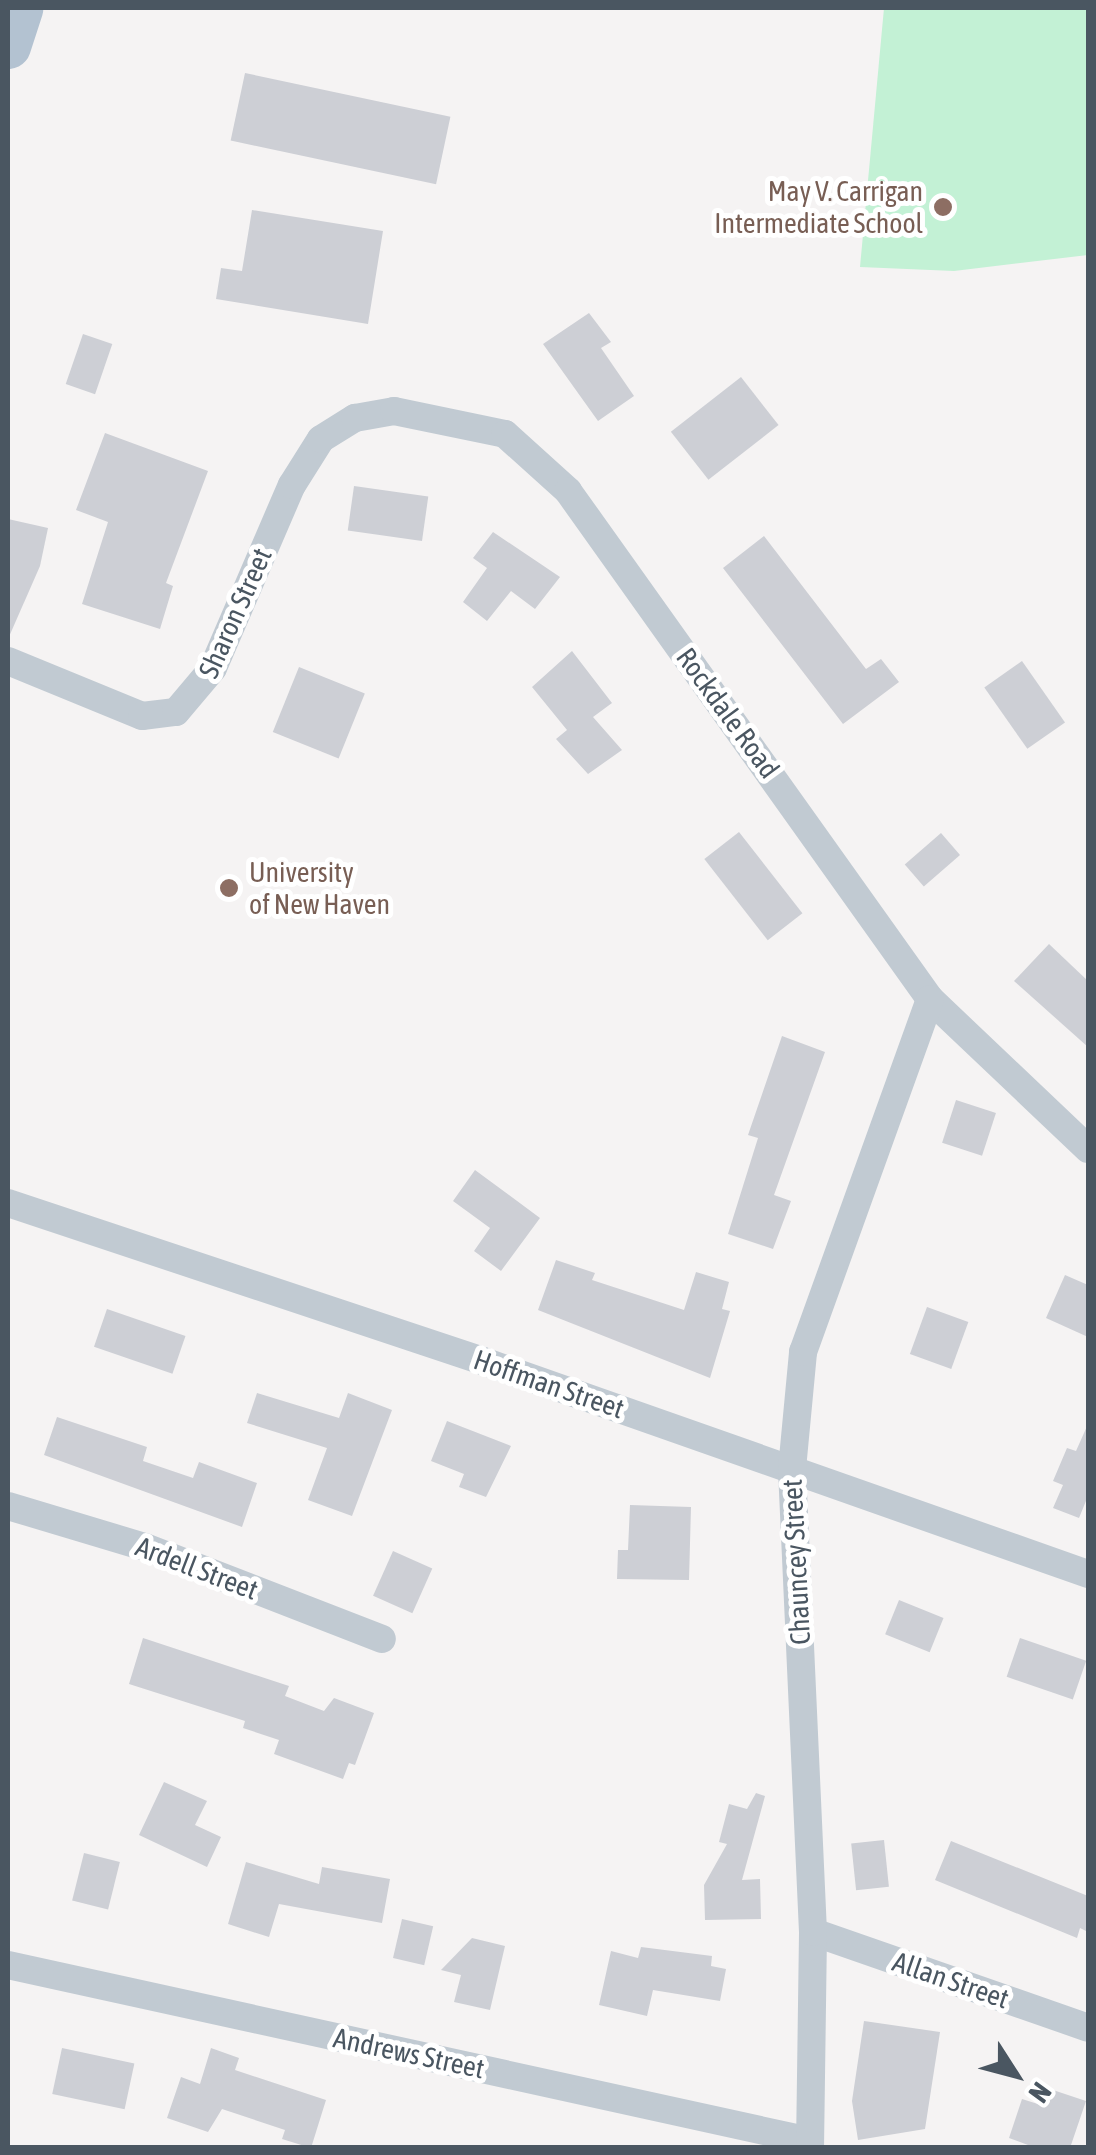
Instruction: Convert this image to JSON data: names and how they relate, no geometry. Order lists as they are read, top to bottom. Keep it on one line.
{"streets":{"street":["Sharon Street","Rockdale Road","Hoffman Street","Chauncey Street","Ardell Street","Allan Street","Andrews Street"]},"crossings":[["Sharon Street","Rockdale Road"],["Rockdale Road","Chauncey Street"],["Hoffman Street","Chauncey Street"],["Chauncey Street","Allan Street"],["Chauncey Street","Andrews Street"]],"places":["May V. Carrigan Intermediate School","University of New Haven"],"north":"bottom right"}
